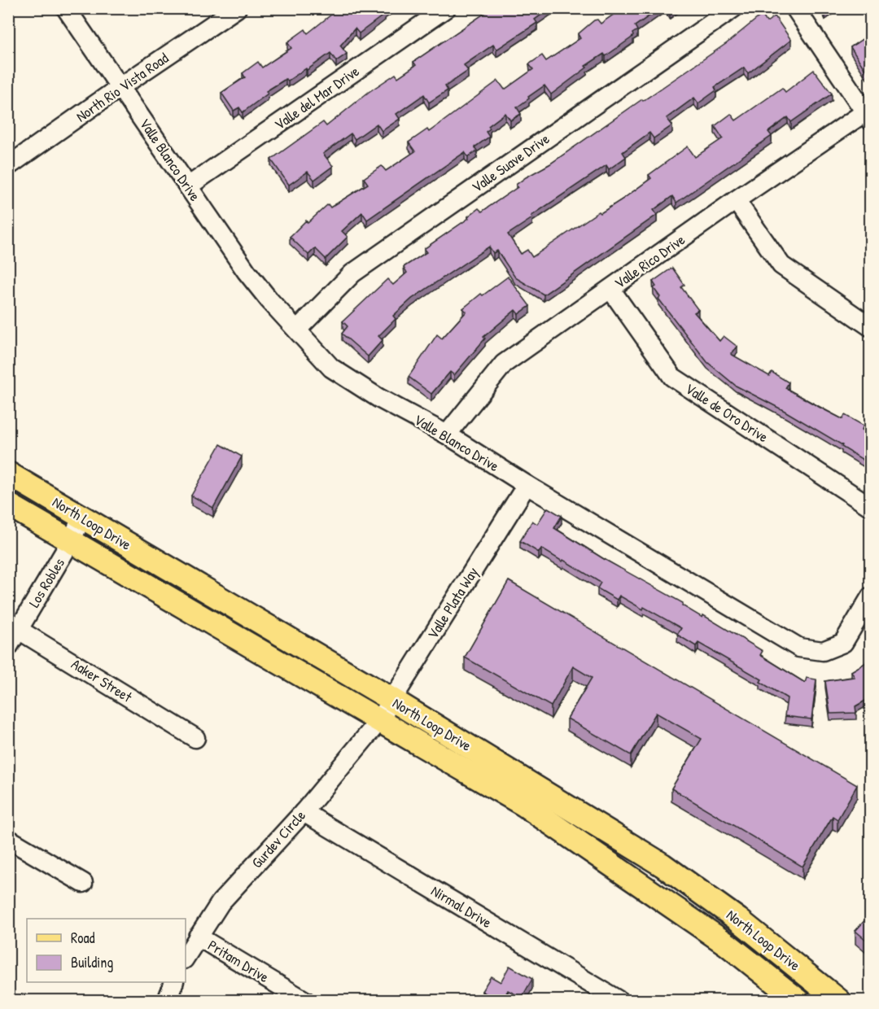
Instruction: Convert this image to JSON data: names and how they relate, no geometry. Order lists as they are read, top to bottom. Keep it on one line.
{"streets":{"main road":["North Loop Drive"],"street":["North Rio Vista Road","Valle del Mar Drive","Valle Blanco Drive","Valle Suave Drive","Valle Rico Drive","Valle de Oro Drive","Los Robles","Valle Plata Way","Aaker Street","Gurdev Circle","Nirmal Drive","Pritam Drive"]},"crossings":[["North Rio Vista Road","Valle Blanco Drive"],["Valle del Mar Drive","Valle Blanco Drive"],["Valle Blanco Drive","Valle Suave Drive"],["Valle Blanco Drive","Valle Rico Drive"],["Valle Blanco Drive","Valle Plata Way"],["Valle Rico Drive","Valle de Oro Drive"],["North Loop Drive","Los Robles"],["North Loop Drive","Valle Plata Way"],["North Loop Drive","Gurdev Circle"],["Los Robles","Aaker Street"],["Valle Plata Way","Gurdev Circle"],["Gurdev Circle","Nirmal Drive"],["Gurdev Circle","Pritam Drive"]],"legend":["Road","Building"]}
